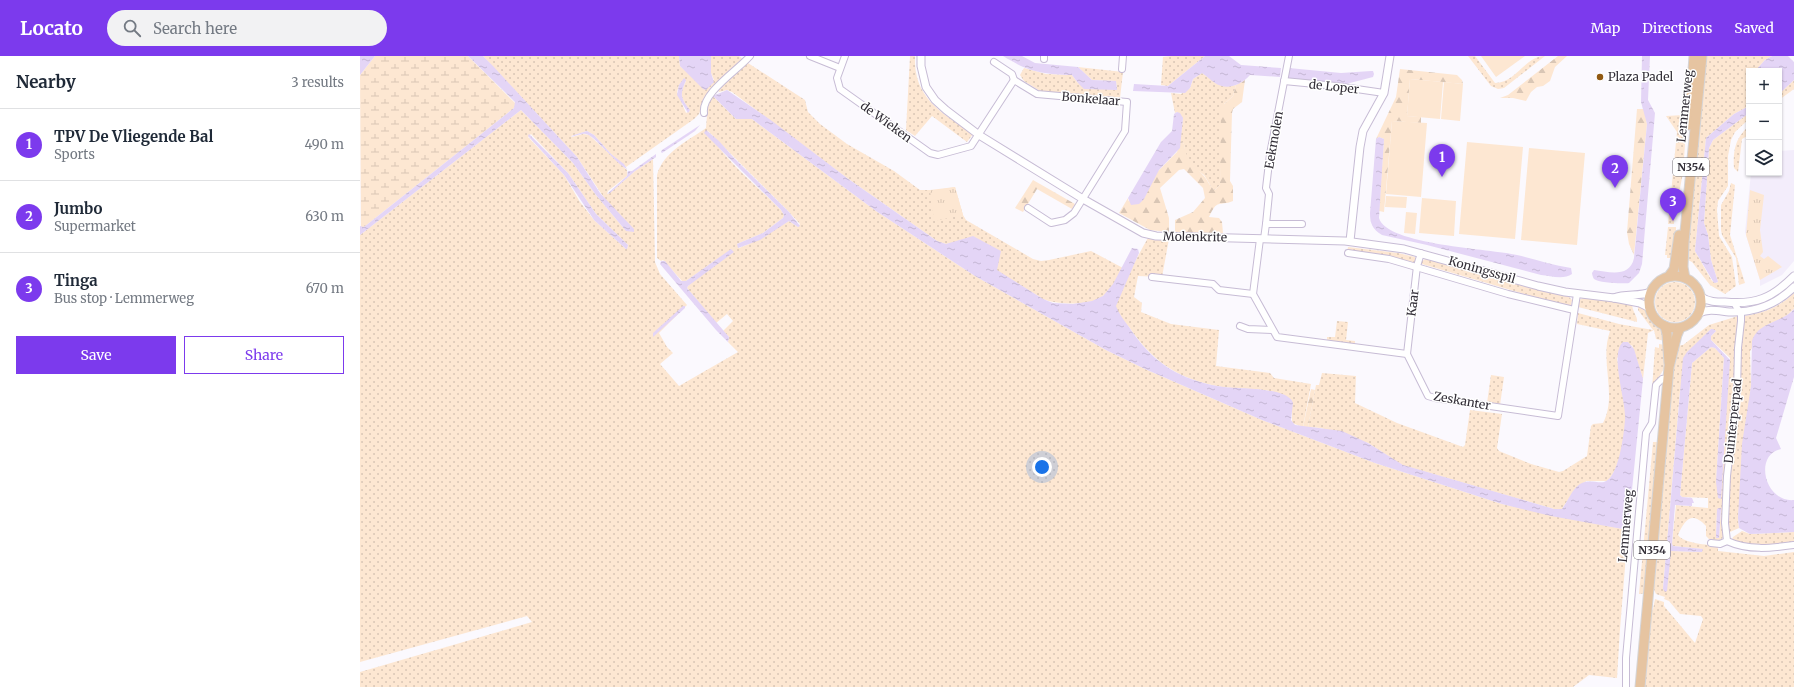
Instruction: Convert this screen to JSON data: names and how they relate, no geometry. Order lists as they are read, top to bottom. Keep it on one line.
{"streets":{"main road":["Lemmerweg","N354"],"street":["de Loper","Bonkelaar","de Wieken","Eekmolen","Molenkrite","Koningsspil","Kaar","Zeskanter","Duinterperpad"]},"crossings":[["de Loper","Eekmolen"],["Bonkelaar","Molenkrite"],["Lemmerweg","N354"],["Lemmerweg","Koningsspil"],["de Wieken","Molenkrite"],["Eekmolen","Molenkrite"],["N354","Koningsspil"],["Molenkrite","Koningsspil"],["Koningsspil","Kaar"],["Koningsspil","Zeskanter"],["Kaar","Zeskanter"]],"places":["Plaza Padel"],"page":{"header":"Locato","search":"Search here","nav":["Map","Directions","Saved"],"heading":["Nearby","3 results"],"map_buttons":["+","−"],"list":[{"mark":"1","name":"TPV De Vliegende Bal","note":"Sports","value":"490 m"},{"mark":"2","name":"Jumbo","note":"Supermarket","value":"630 m"},{"mark":"3","name":"Tinga","note":"Bus stop · Lemmerweg","value":"670 m"}],"pins":["1","2","3"],"buttons":["Save","Share"]}}
